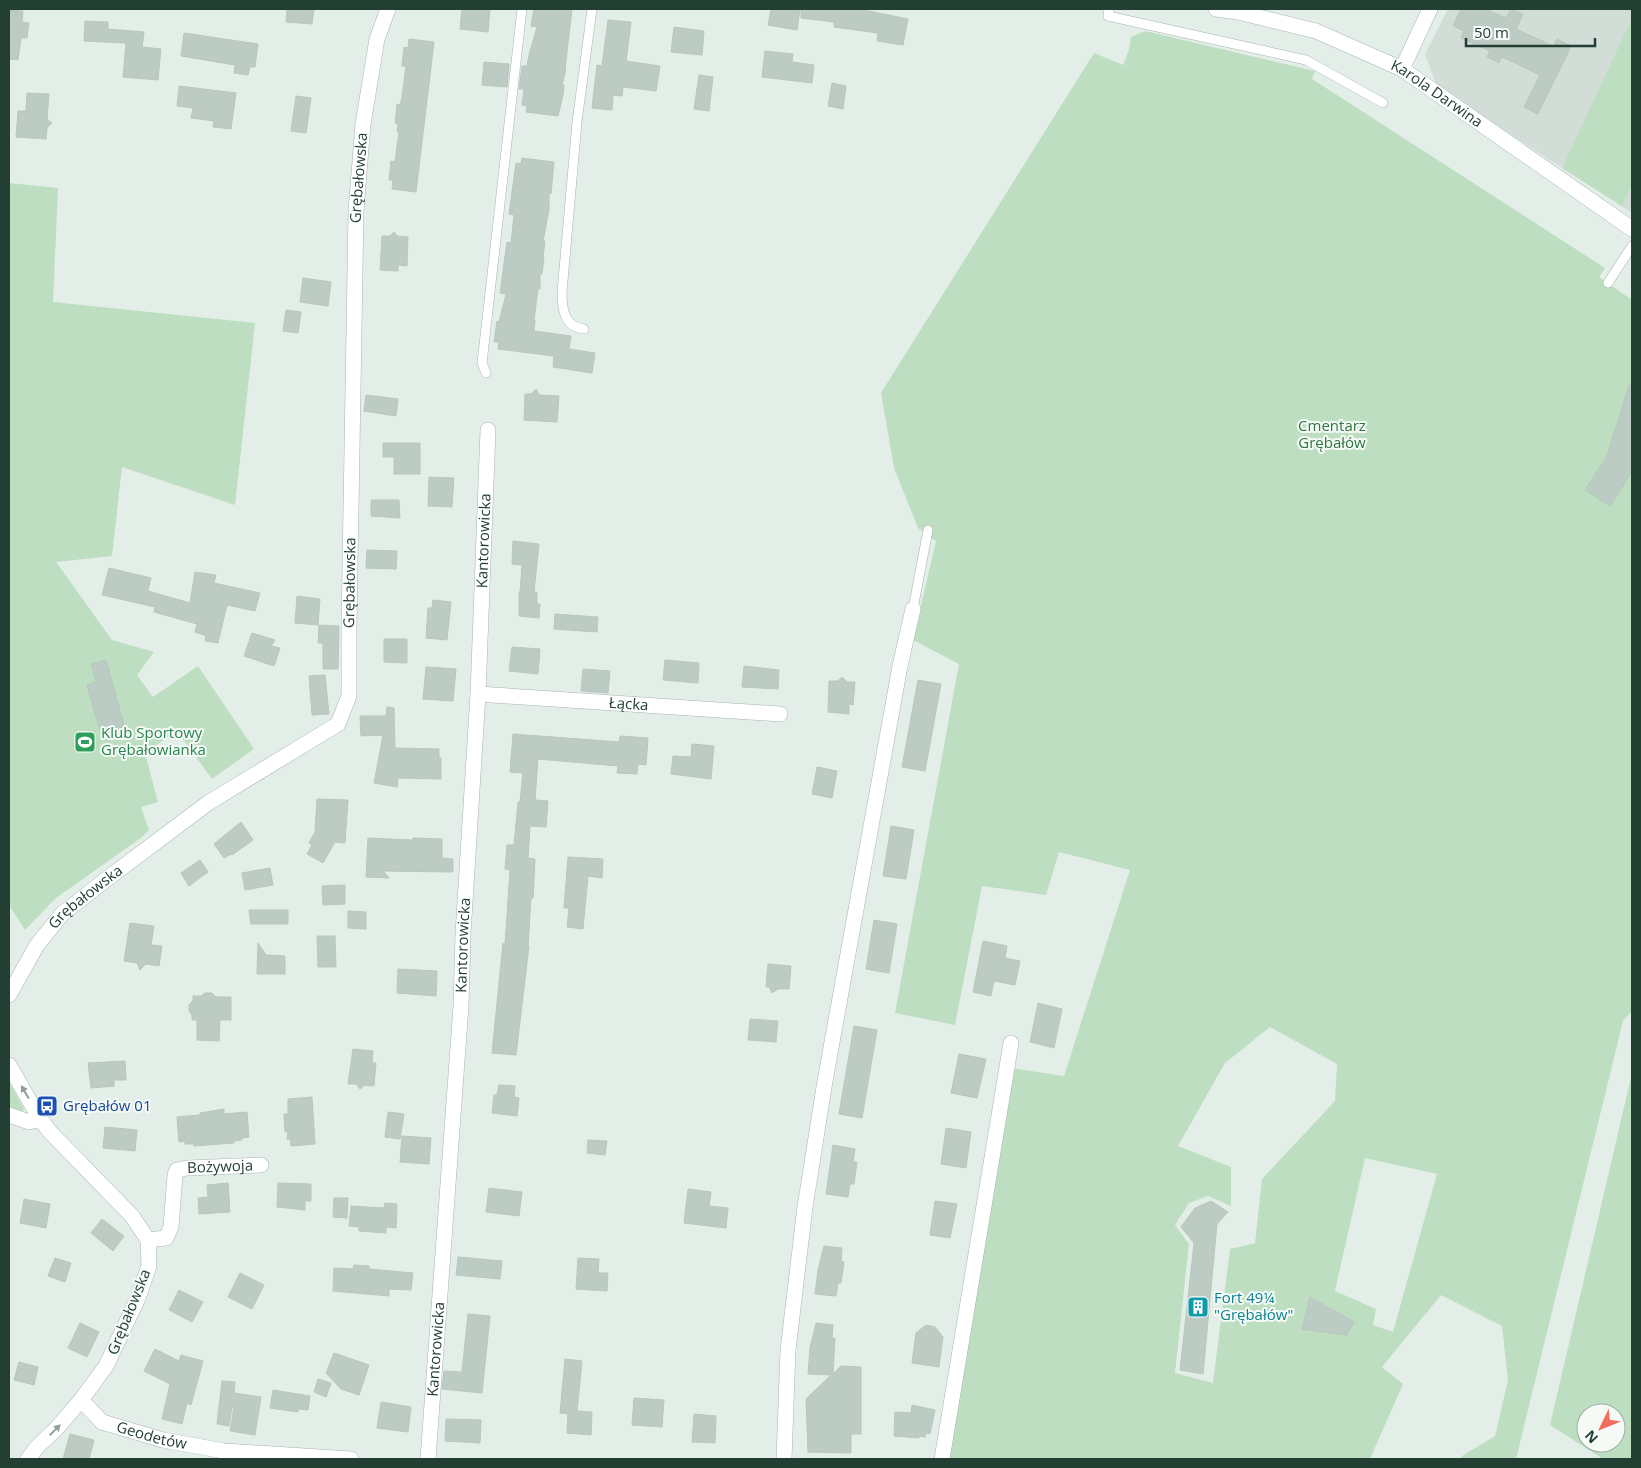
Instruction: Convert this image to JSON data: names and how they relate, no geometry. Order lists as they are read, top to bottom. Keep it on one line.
{"streets":{"street":["Karola Darwina","Grębałowska","Kantorowicka","Łącka","Bożywoja","Geodetów"]},"crossings":[["Grębałowska","Bożywoja"],["Grębałowska","Geodetów"],["Kantorowicka","Łącka"]],"parks":["Cmentarz Grębałów"],"places":{"sports":["Klub Sportowy Grębałowianka"],"bus stop":["Grębałów 01"],"building":["Fort 49¼ \"Grębałów\""]},"scale_bar":"50 m","north":"bottom left"}
